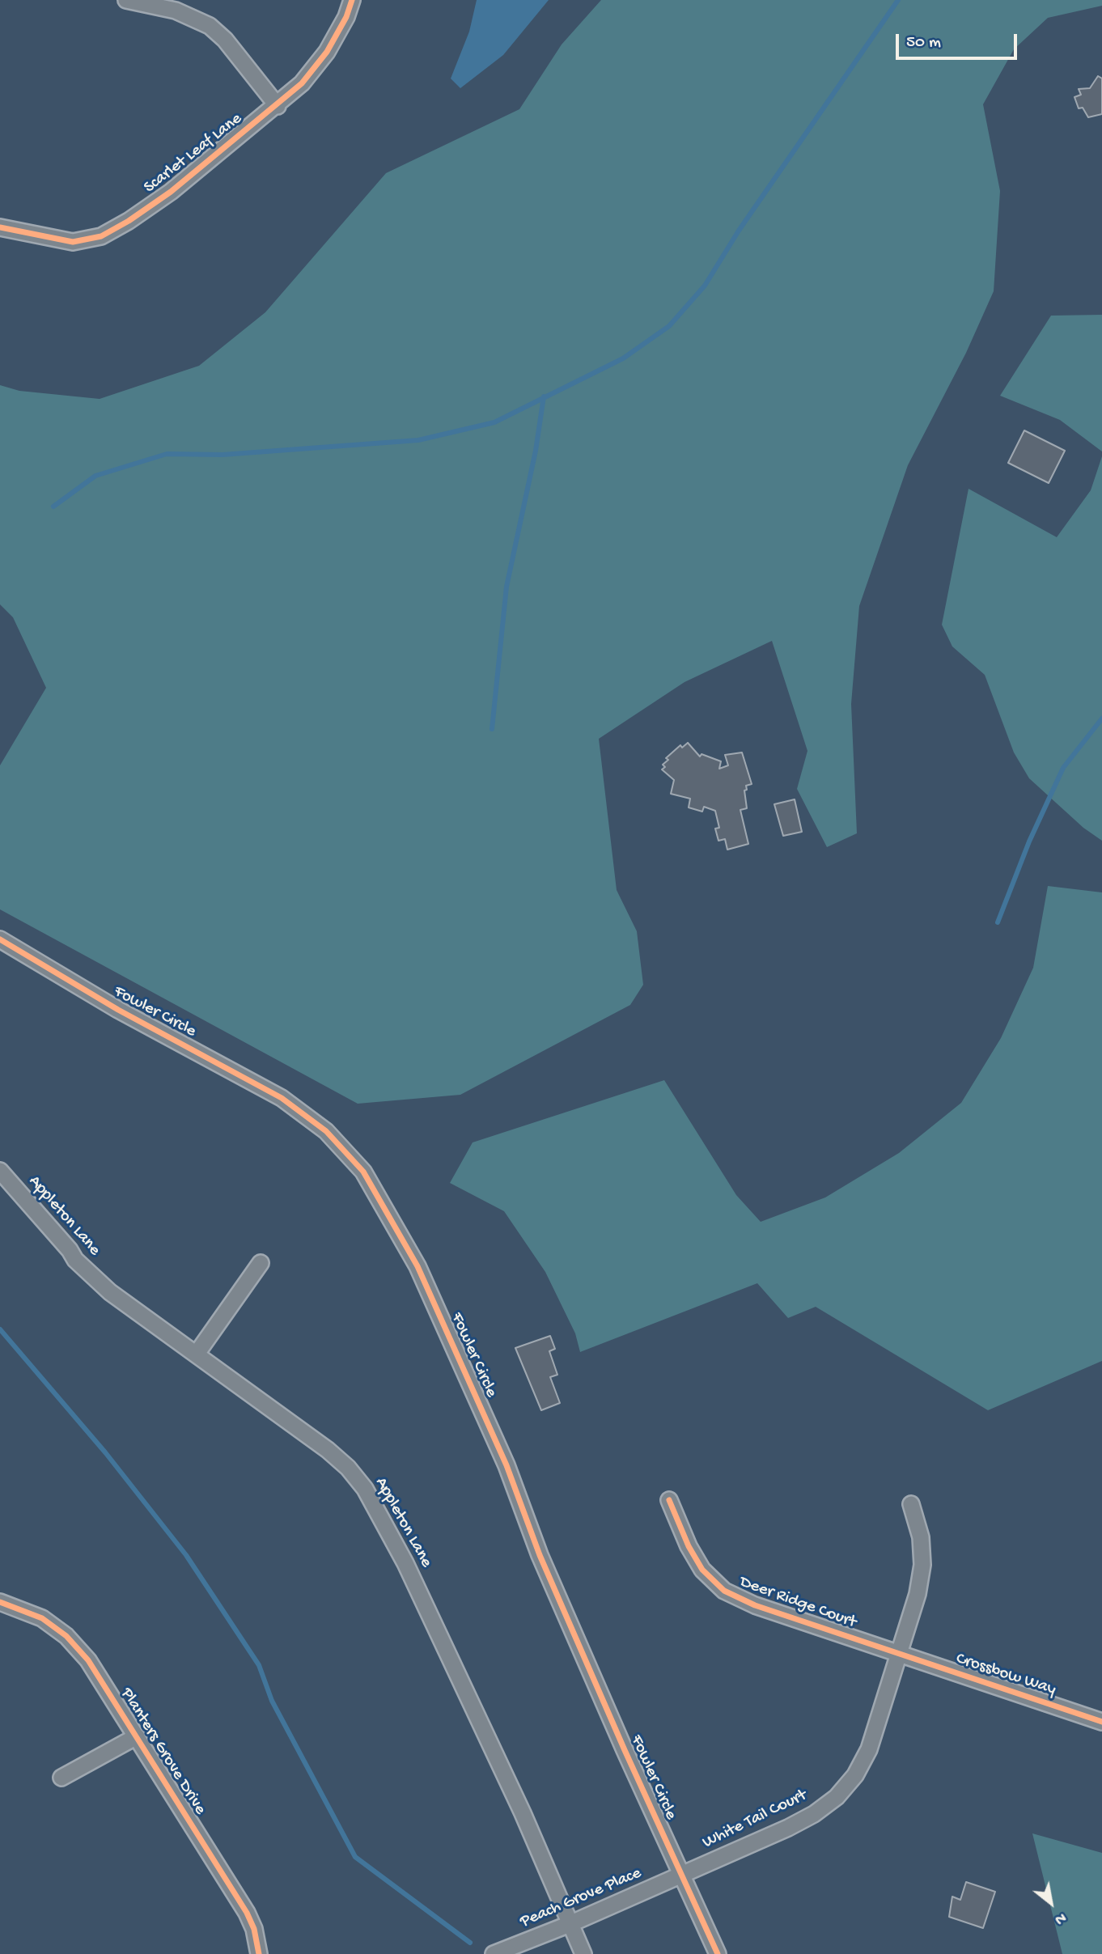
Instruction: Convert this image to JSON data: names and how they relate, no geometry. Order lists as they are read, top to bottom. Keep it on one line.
{"streets":{"street":["Scarlet Leaf Lane","Fowler Circle","Appleton Lane","Deer Ridge Court","Crossbow Way","Planters Grove Drive","White Tail Court","Peach Grove Place"]},"crossings":[["Fowler Circle","White Tail Court"],["Fowler Circle","Peach Grove Place"],["Appleton Lane","Peach Grove Place"],["Deer Ridge Court","Crossbow Way"],["Deer Ridge Court","White Tail Court"],["Crossbow Way","White Tail Court"],["White Tail Court","Peach Grove Place"]],"scale_bar":"50 m","north":"bottom right"}
